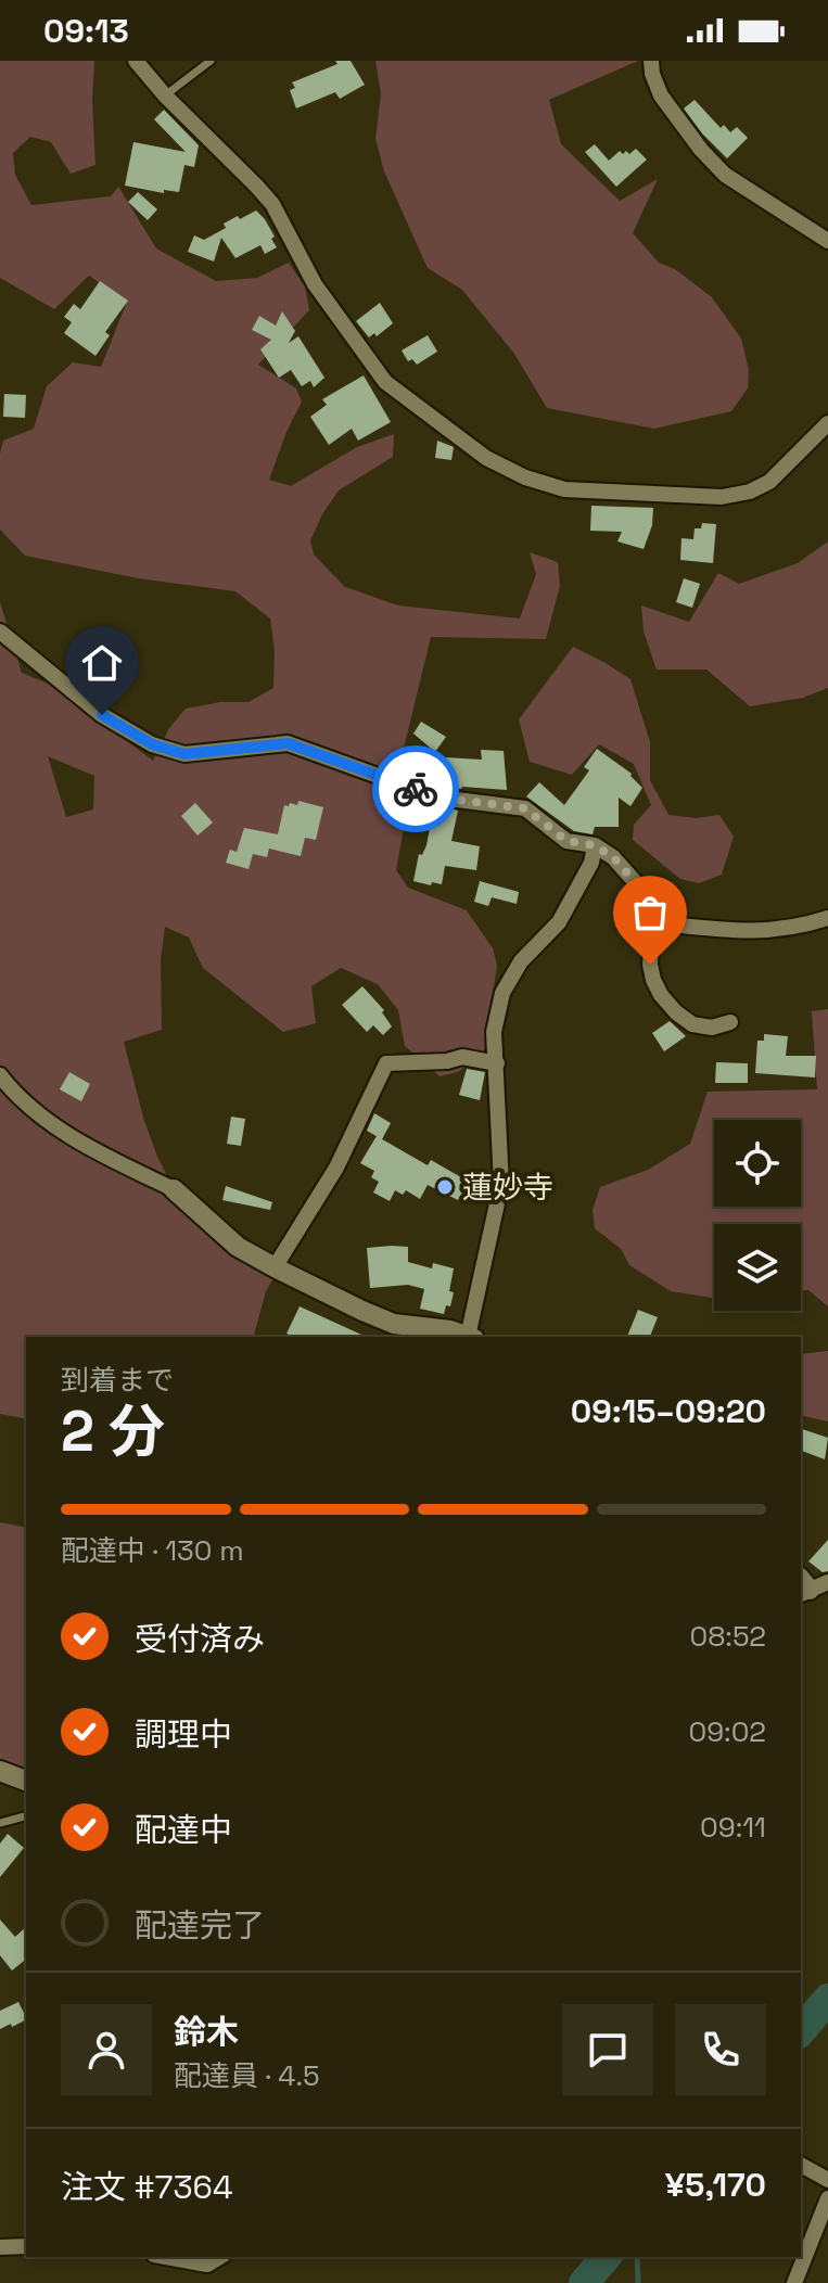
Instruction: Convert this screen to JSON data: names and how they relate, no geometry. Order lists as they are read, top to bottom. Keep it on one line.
{"places":["蓮妙寺"],"page":{"status":"09:13","heading":["2 分","到着まで","09:15–09:20"],"panel":["鈴木","配達員 · 4.5","注文 #7364","¥5,170"],"bar":"配達中 · 130 m","list":[["受付済み","08:52"],["調理中","09:02"],["配達中","09:11"],"配達完了"]}}
